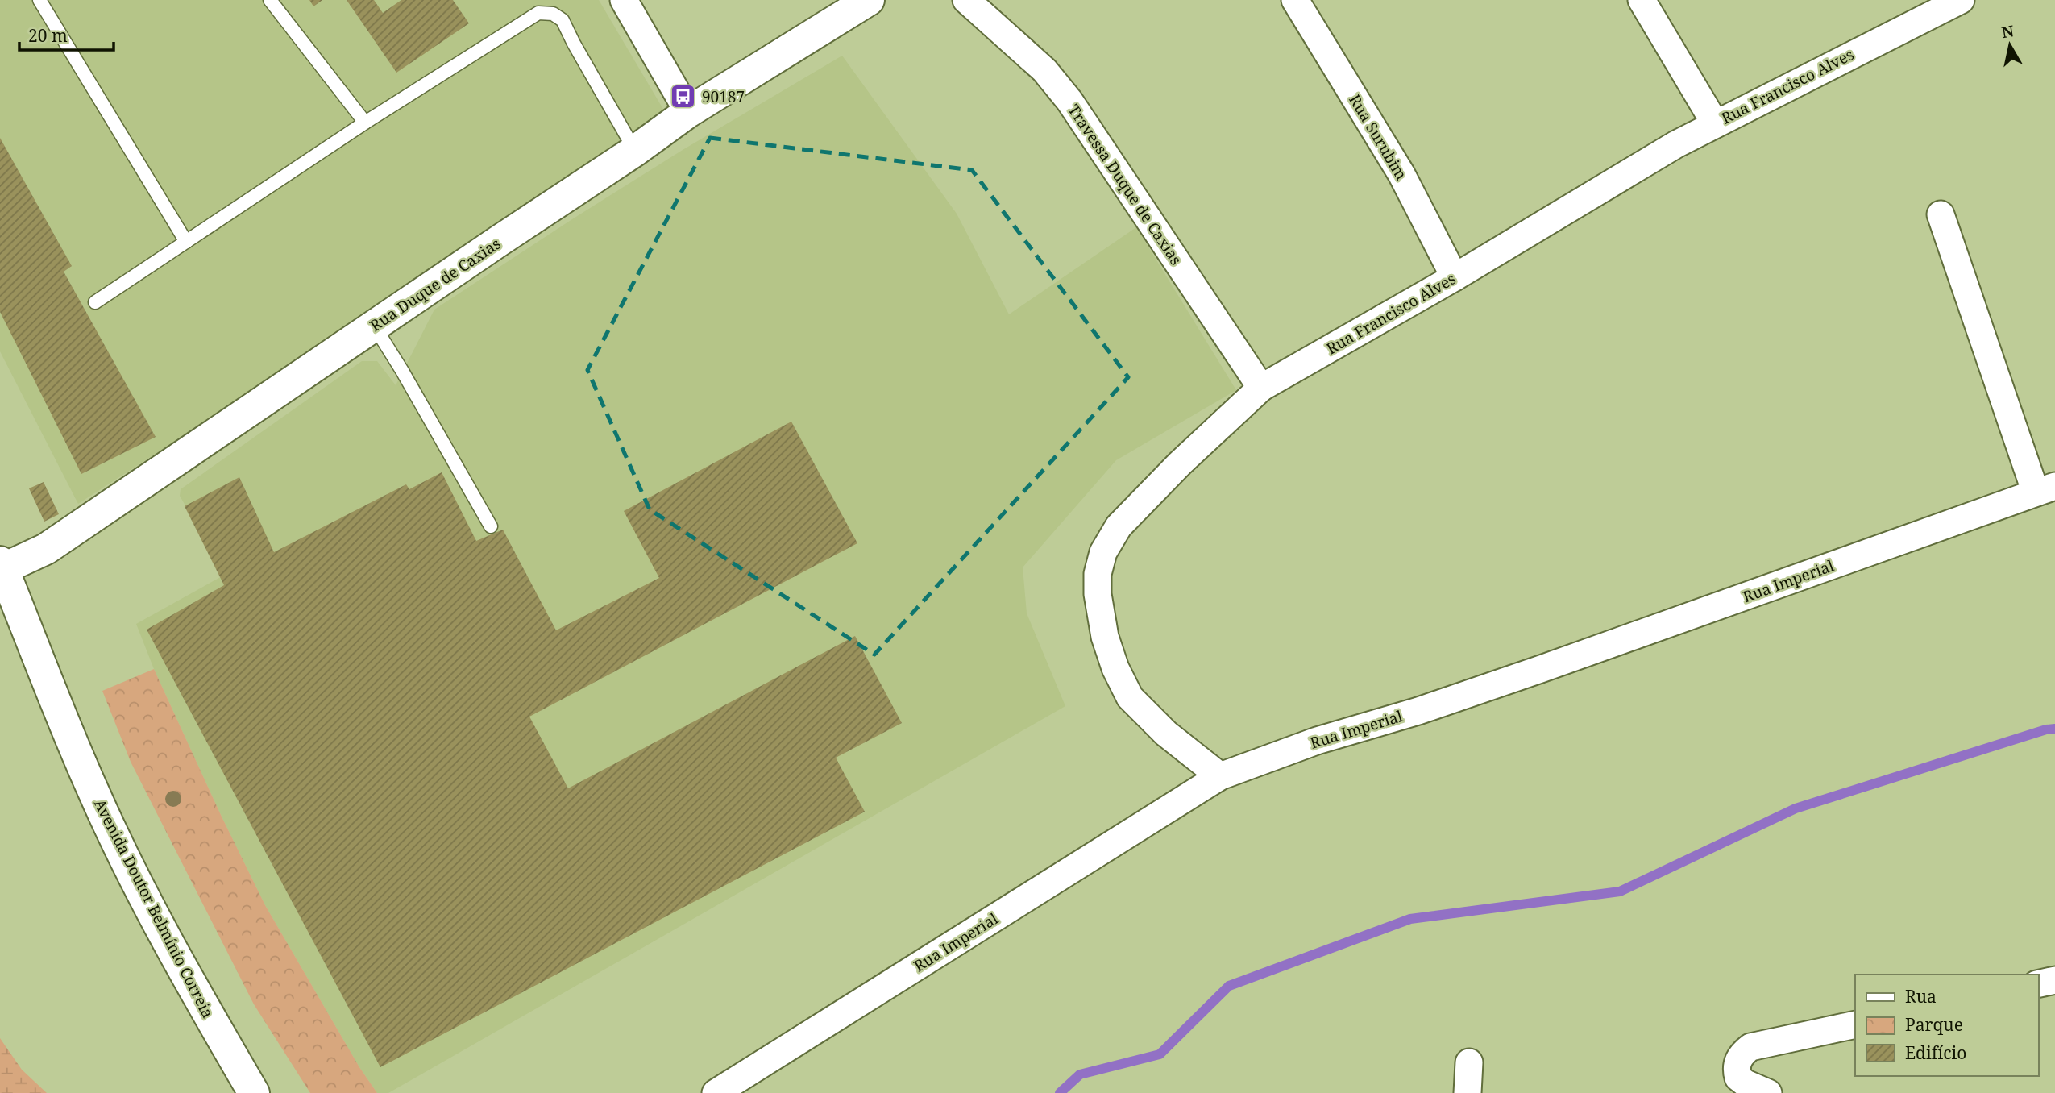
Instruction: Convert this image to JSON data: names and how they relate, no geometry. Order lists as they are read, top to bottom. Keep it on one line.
{"streets":{"street":["Rua Francisco Alves","Rua Surubim","Travessa Duque de Caxias","Rua Duque de Caxias","Rua Imperial","Avenida Doutor Belmínio Correia"]},"crossings":[["Rua Francisco Alves","Rua Surubim"],["Rua Francisco Alves","Travessa Duque de Caxias"],["Rua Francisco Alves","Rua Imperial"],["Rua Duque de Caxias","Avenida Doutor Belmínio Correia"]],"places":{"bus stop":["90187"]},"legend":["Rua","Parque","Edifício"],"scale_bar":"20 m","north":"top"}
